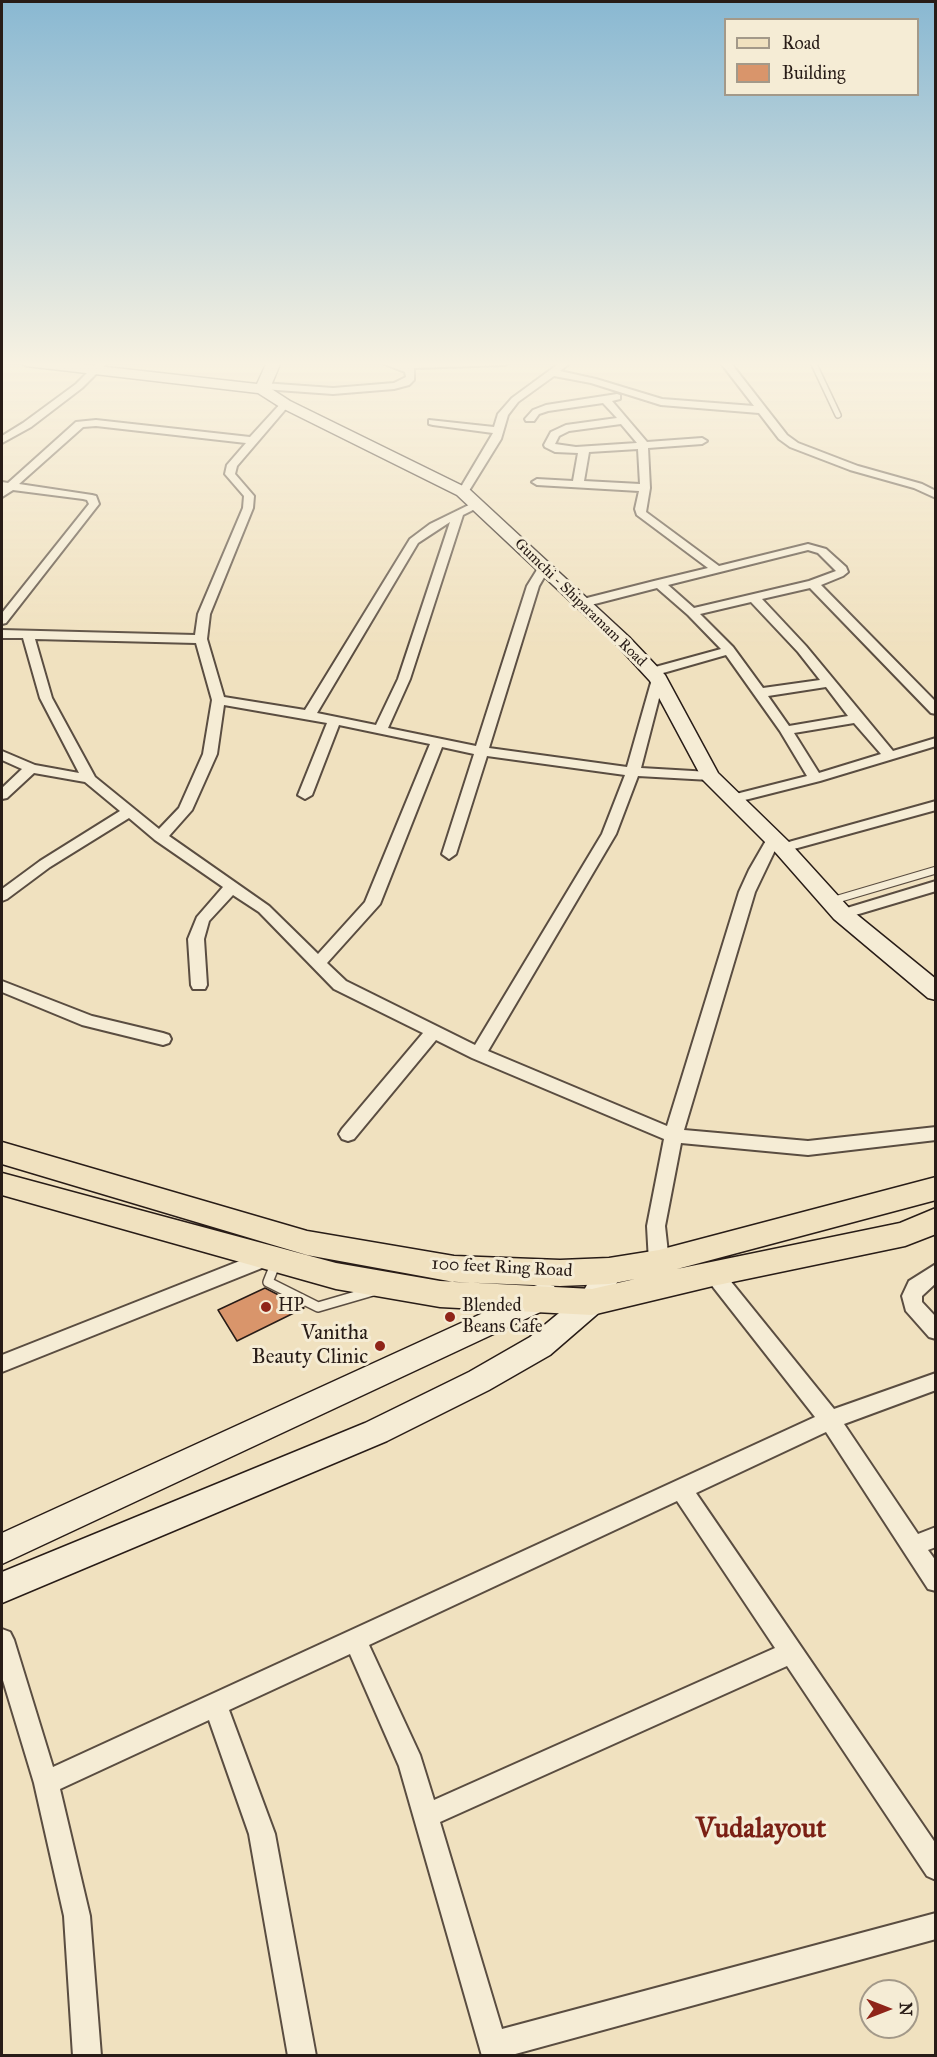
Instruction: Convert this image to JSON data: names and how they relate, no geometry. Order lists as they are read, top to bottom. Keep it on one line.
{"streets":{"main road":["100 feet Ring Road"],"street":["Gumchi - Shiparamam Road"]},"districts":["Vudalayout"],"places":["HP","Blended Beans Cafe","Vanitha Beauty Clinic"],"legend":["Road","Building"],"north":"right"}
